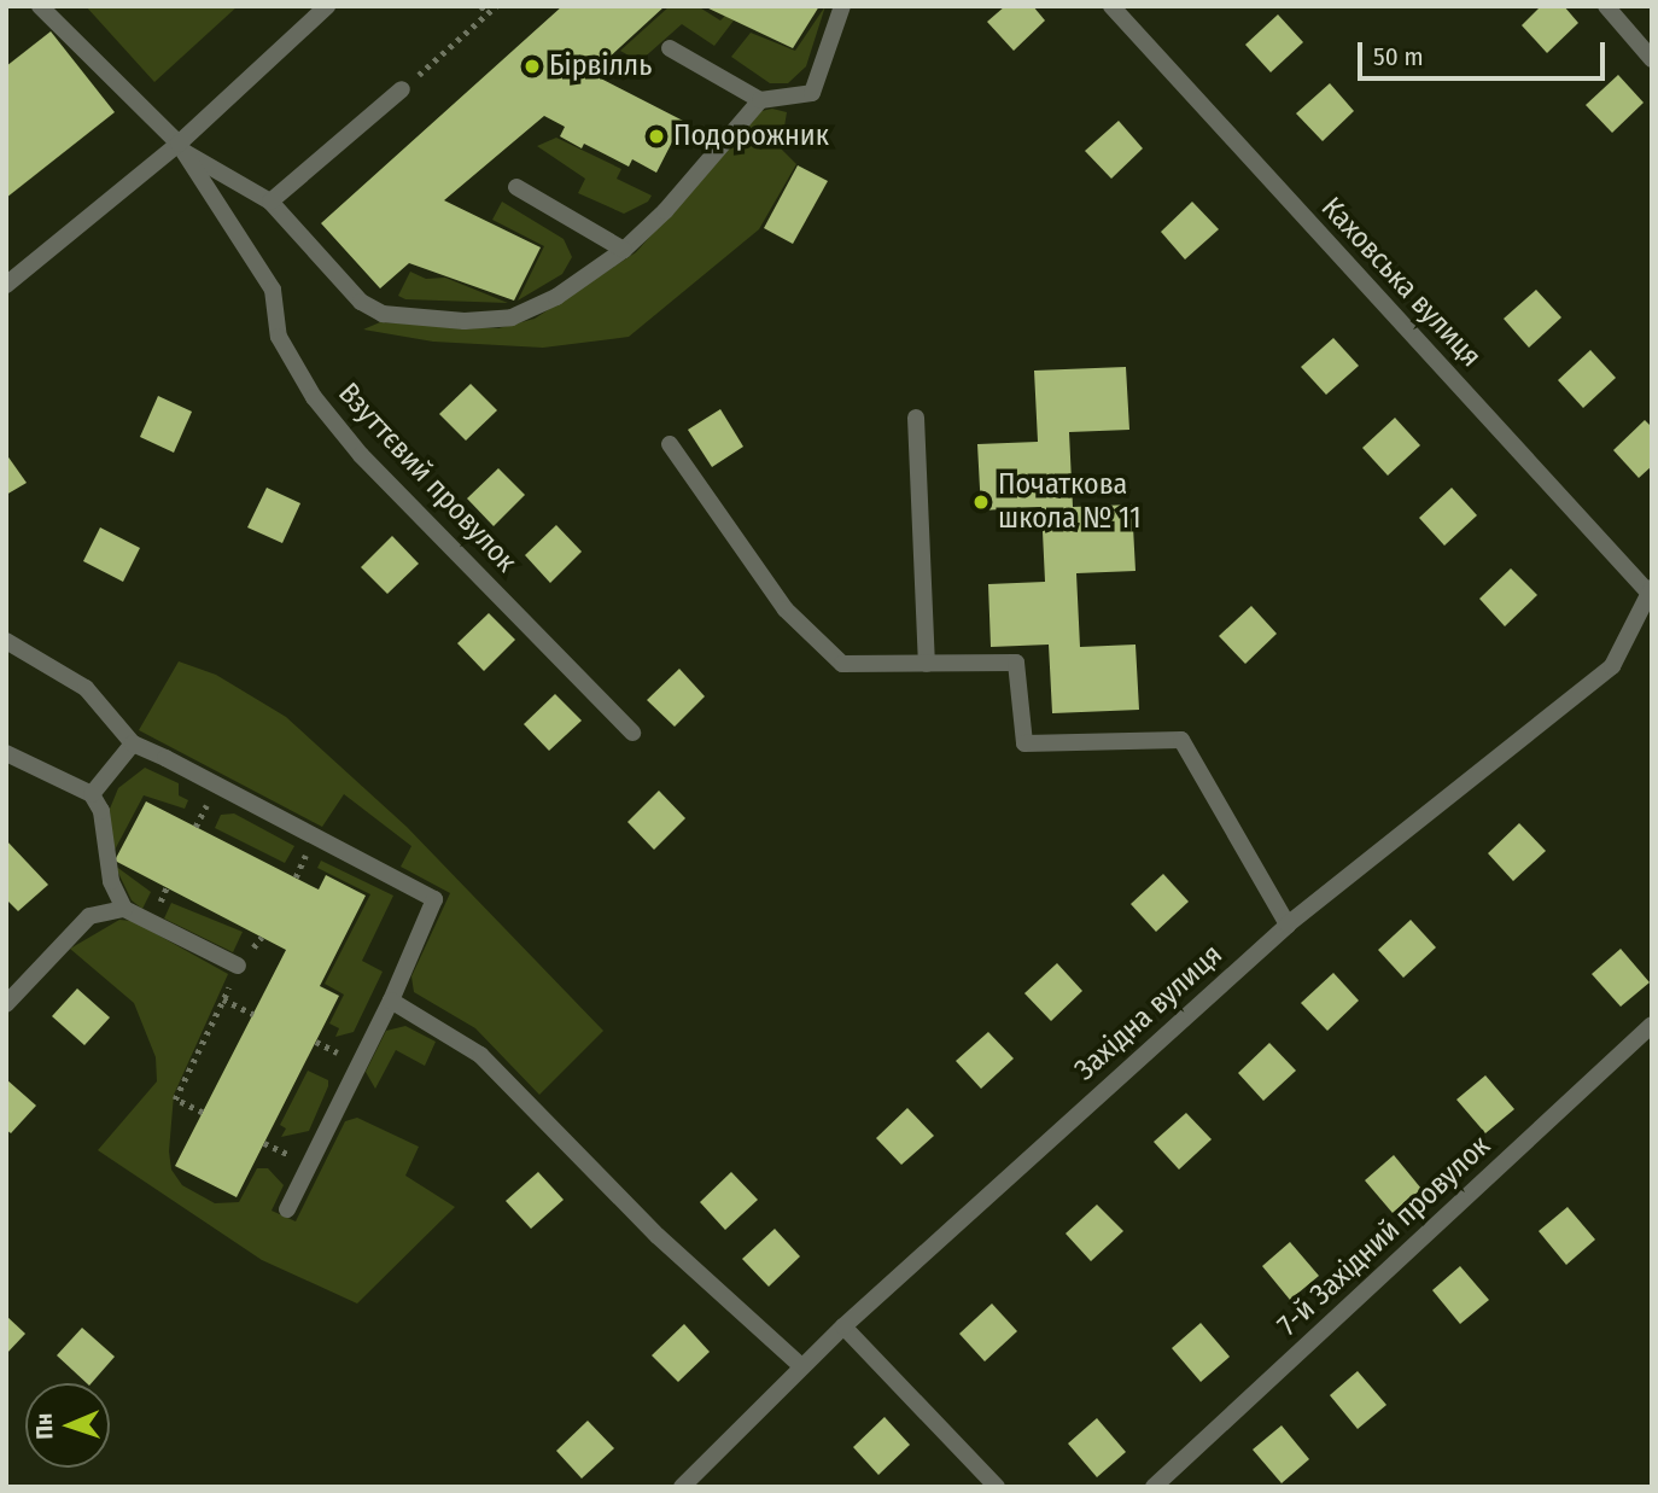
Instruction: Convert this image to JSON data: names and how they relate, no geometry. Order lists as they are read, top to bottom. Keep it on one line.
{"streets":{"street":["Каховська вулиця","Взуттєвий провулок","Західна вулиця","7-й Західний провулок"]},"crossings":[["Каховська вулиця","Західна вулиця"]],"places":["Бірвілль","Подорожник","Початкова школа № 11"],"scale_bar":"50 m","north":"left"}
